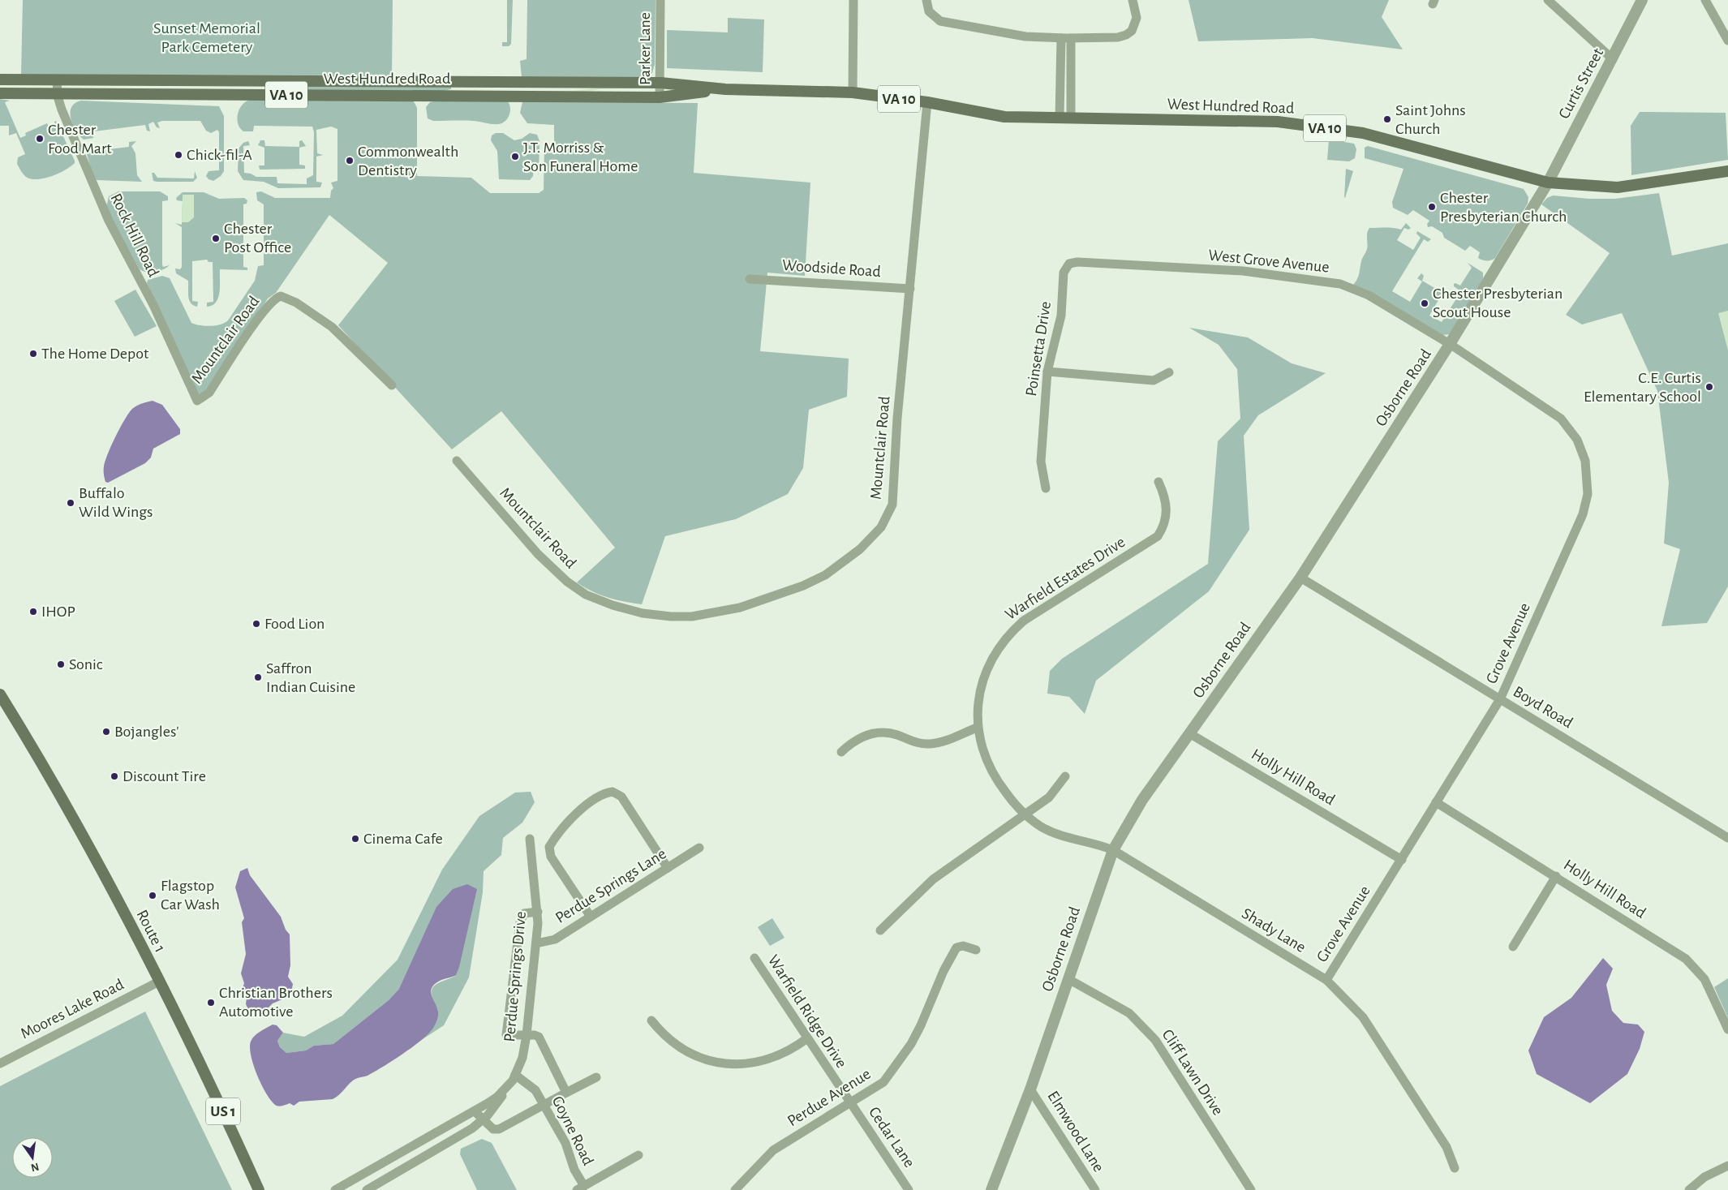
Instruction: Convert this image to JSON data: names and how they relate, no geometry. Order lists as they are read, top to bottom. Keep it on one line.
{"streets":{"main road":["West Hundred Road","VA 10","Route 1","US 1"],"street":["Parker Lane","Curtis Street","Rock Hill Road","West Grove Avenue","Woodside Road","Mountclair Road","Poinsetta Drive","Osborne Road","Warfield Estates Drive","Grove Avenue","Boyd Road","Holly Hill Road","Perdue Springs Lane","Shady Lane","Perdue Springs Drive","Moores Lake Road","Warfield Ridge Drive","Cliff Lawn Drive","Perdue Avenue","Goyne Road","Elmwood Lane","Cedar Lane"]},"crossings":[["Parker Lane","West Hundred Road"],["West Hundred Road","Curtis Street"],["West Hundred Road","Rock Hill Road"],["West Hundred Road","Mountclair Road"],["West Hundred Road","Osborne Road"],["Curtis Street","Osborne Road"],["Rock Hill Road","Mountclair Road"],["West Grove Avenue","Poinsetta Drive"],["West Grove Avenue","Osborne Road"],["West Grove Avenue","Grove Avenue"],["Woodside Road","Mountclair Road"],["Osborne Road","Warfield Estates Drive"],["Osborne Road","Grove Avenue"],["Osborne Road","Boyd Road"],["Osborne Road","Holly Hill Road"],["Osborne Road","Shady Lane"],["Osborne Road","Cliff Lawn Drive"],["Osborne Road","Elmwood Lane"],["Warfield Estates Drive","Shady Lane"],["Grove Avenue","Boyd Road"],["Grove Avenue","Holly Hill Road"],["Grove Avenue","Shady Lane"],["Perdue Springs Lane","Perdue Springs Drive"],["Route 1","Moores Lake Road"],["Perdue Springs Drive","Goyne Road"],["Warfield Ridge Drive","Perdue Avenue"],["Warfield Ridge Drive","Cedar Lane"],["Perdue Avenue","Cedar Lane"]],"parks":["Sunset Memorial Park Cemetery"],"places":["Saint Johns Church","Chester Food Mart","Chick-fil-A","J.T. Morriss & Son Funeral Home","Commonwealth Dentistry","Chester Presbyterian Church","Chester Post Office","Chester Presbyterian Scout House","The Home Depot","C.E. Curtis Elementary School","Buffalo Wild Wings","IHOP","Food Lion","Sonic","Saffron Indian Cuisine","Bojangles'","Discount Tire","Cinema Cafe","Flagstop Car Wash","Christian Brothers Automotive"],"north":"bottom"}
